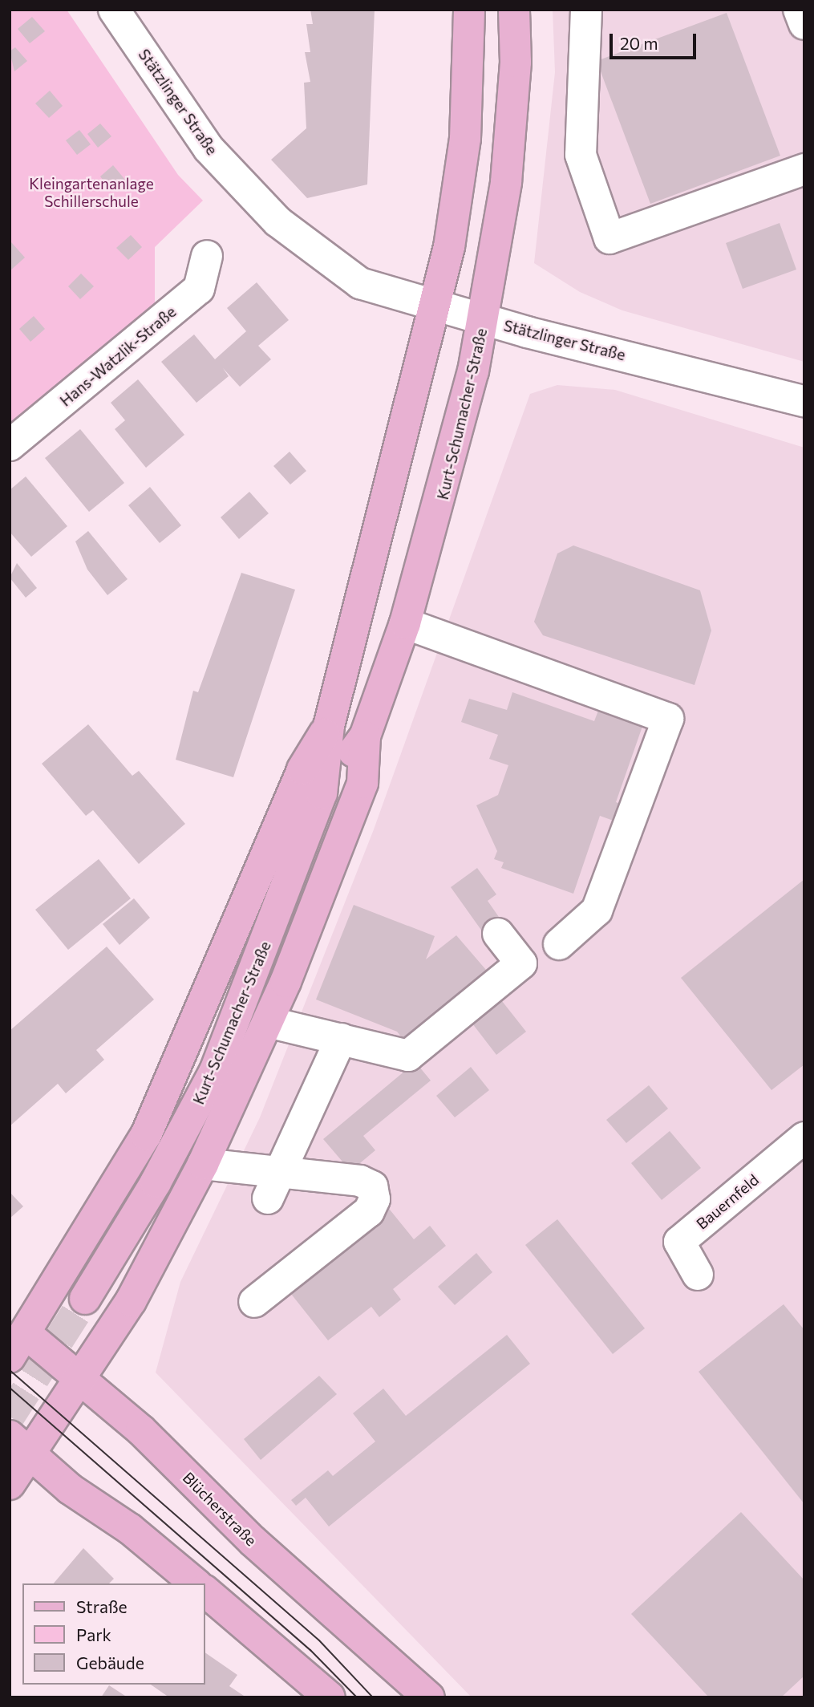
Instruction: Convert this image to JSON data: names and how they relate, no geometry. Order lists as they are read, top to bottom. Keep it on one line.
{"streets":{"main road":["Kurt-Schumacher-Straße","Blücherstraße"],"street":["Stätzlinger Straße","Hans-Watzlik-Straße","Bauernfeld"]},"crossings":[["Stätzlinger Straße","Kurt-Schumacher-Straße"]],"parks":["Kleingartenanlage Schillerschule"],"legend":["Straße","Park","Gebäude"],"scale_bar":"20 m"}
